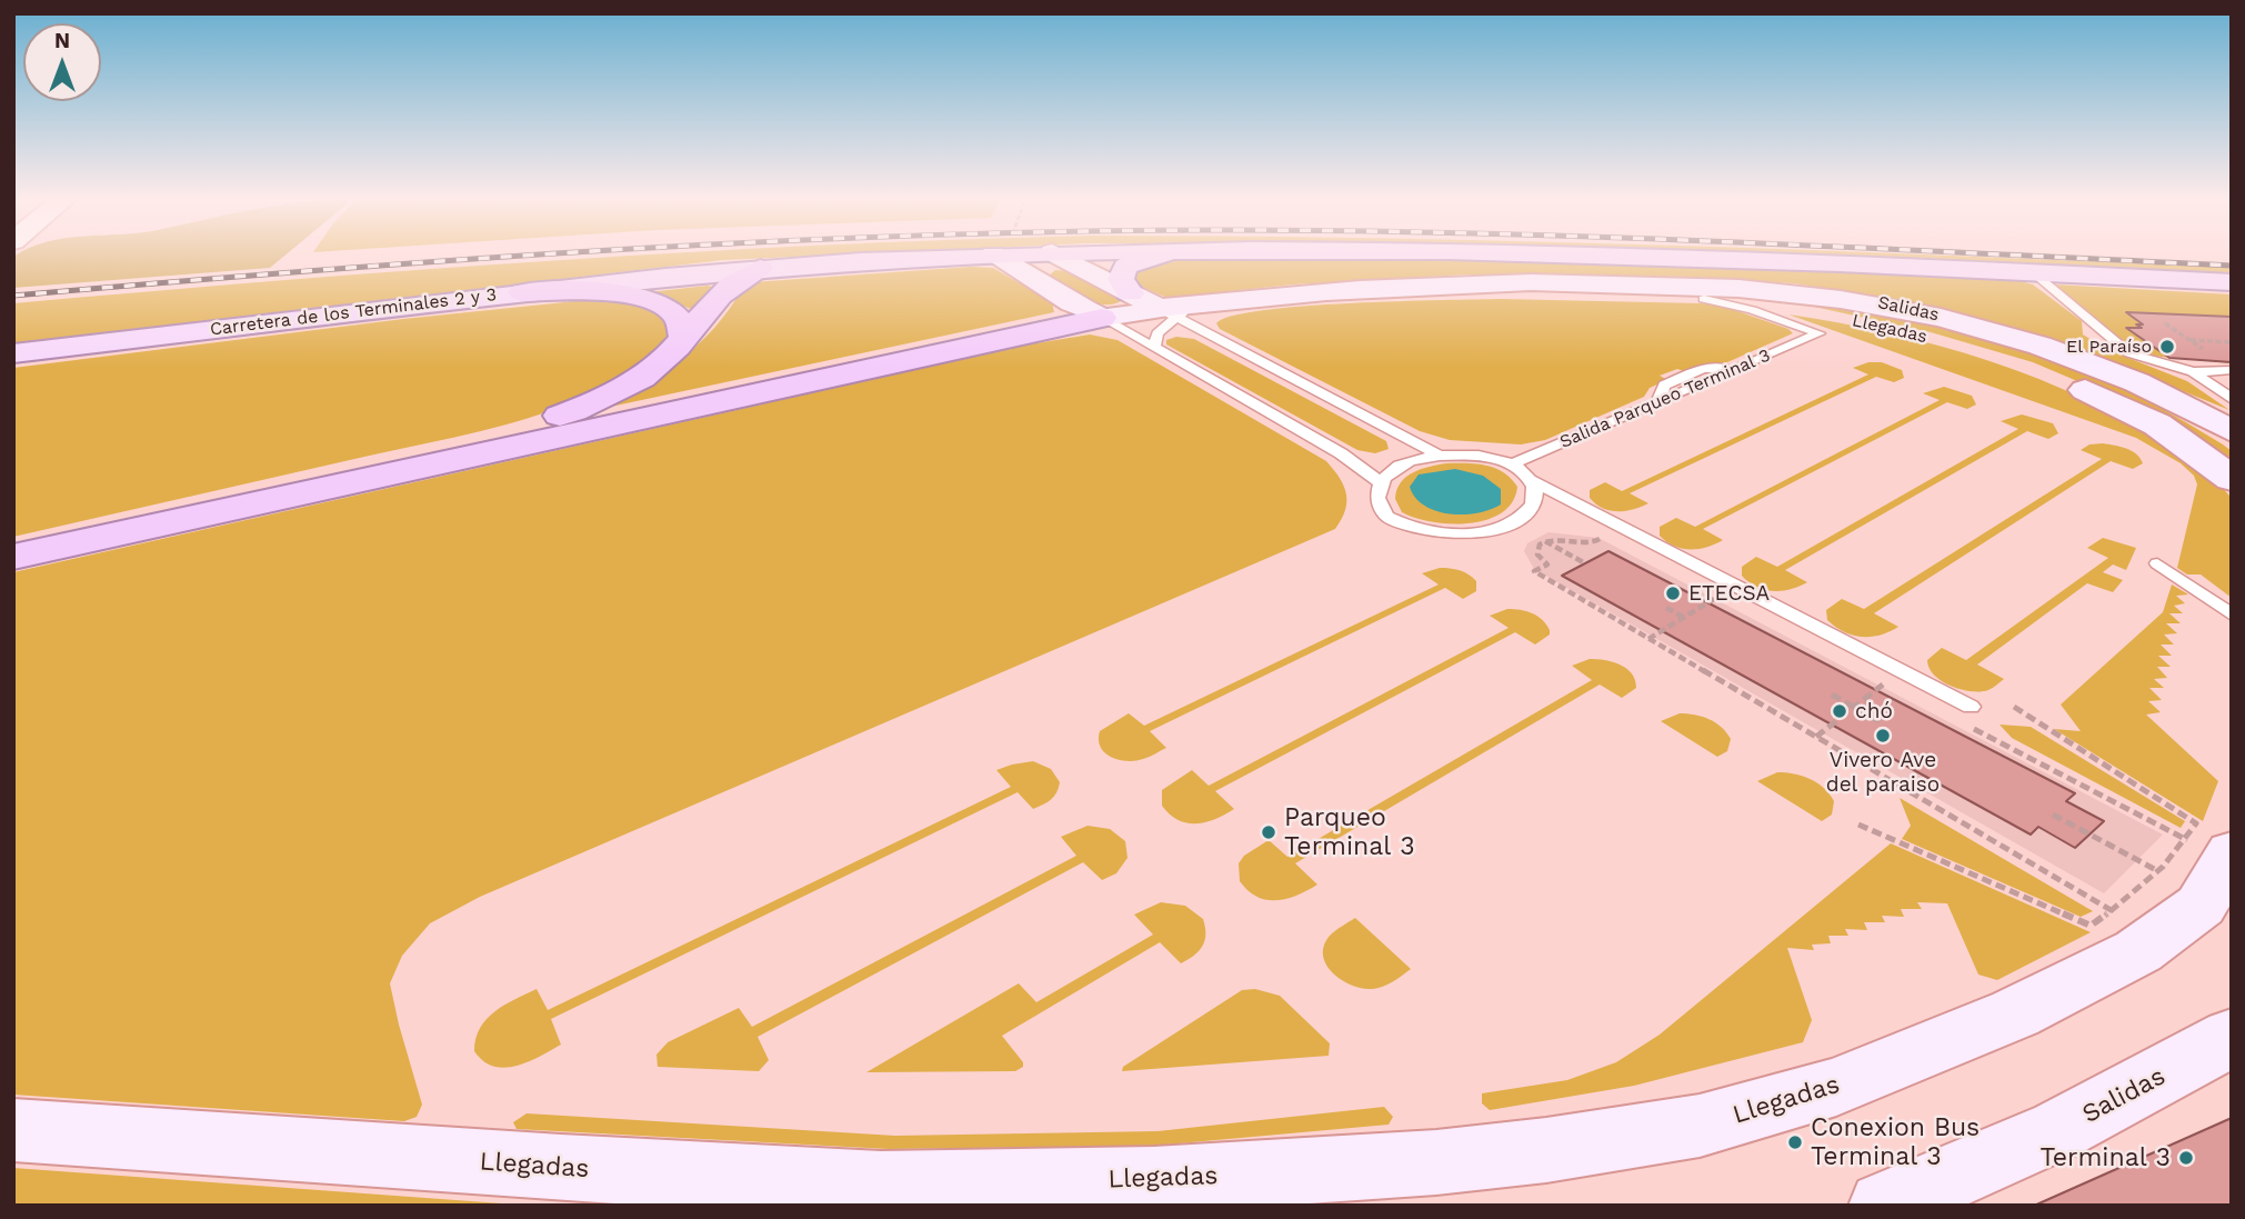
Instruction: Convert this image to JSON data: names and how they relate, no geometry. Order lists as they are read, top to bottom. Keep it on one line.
{"streets":{"main road":["Salidas","Carretera de los Terminales 2 y 3","Llegadas"],"lane":["Salida Parqueo Terminal 3"]},"crossings":[["Salidas","Llegadas"],["Llegadas","Salida Parqueo Terminal 3"]],"places":["El Paraíso","ETECSA","chó","Vivero Ave del paraiso","Parqueo Terminal 3","Conexion Bus Terminal 3","Terminal 3"],"north":"top"}
